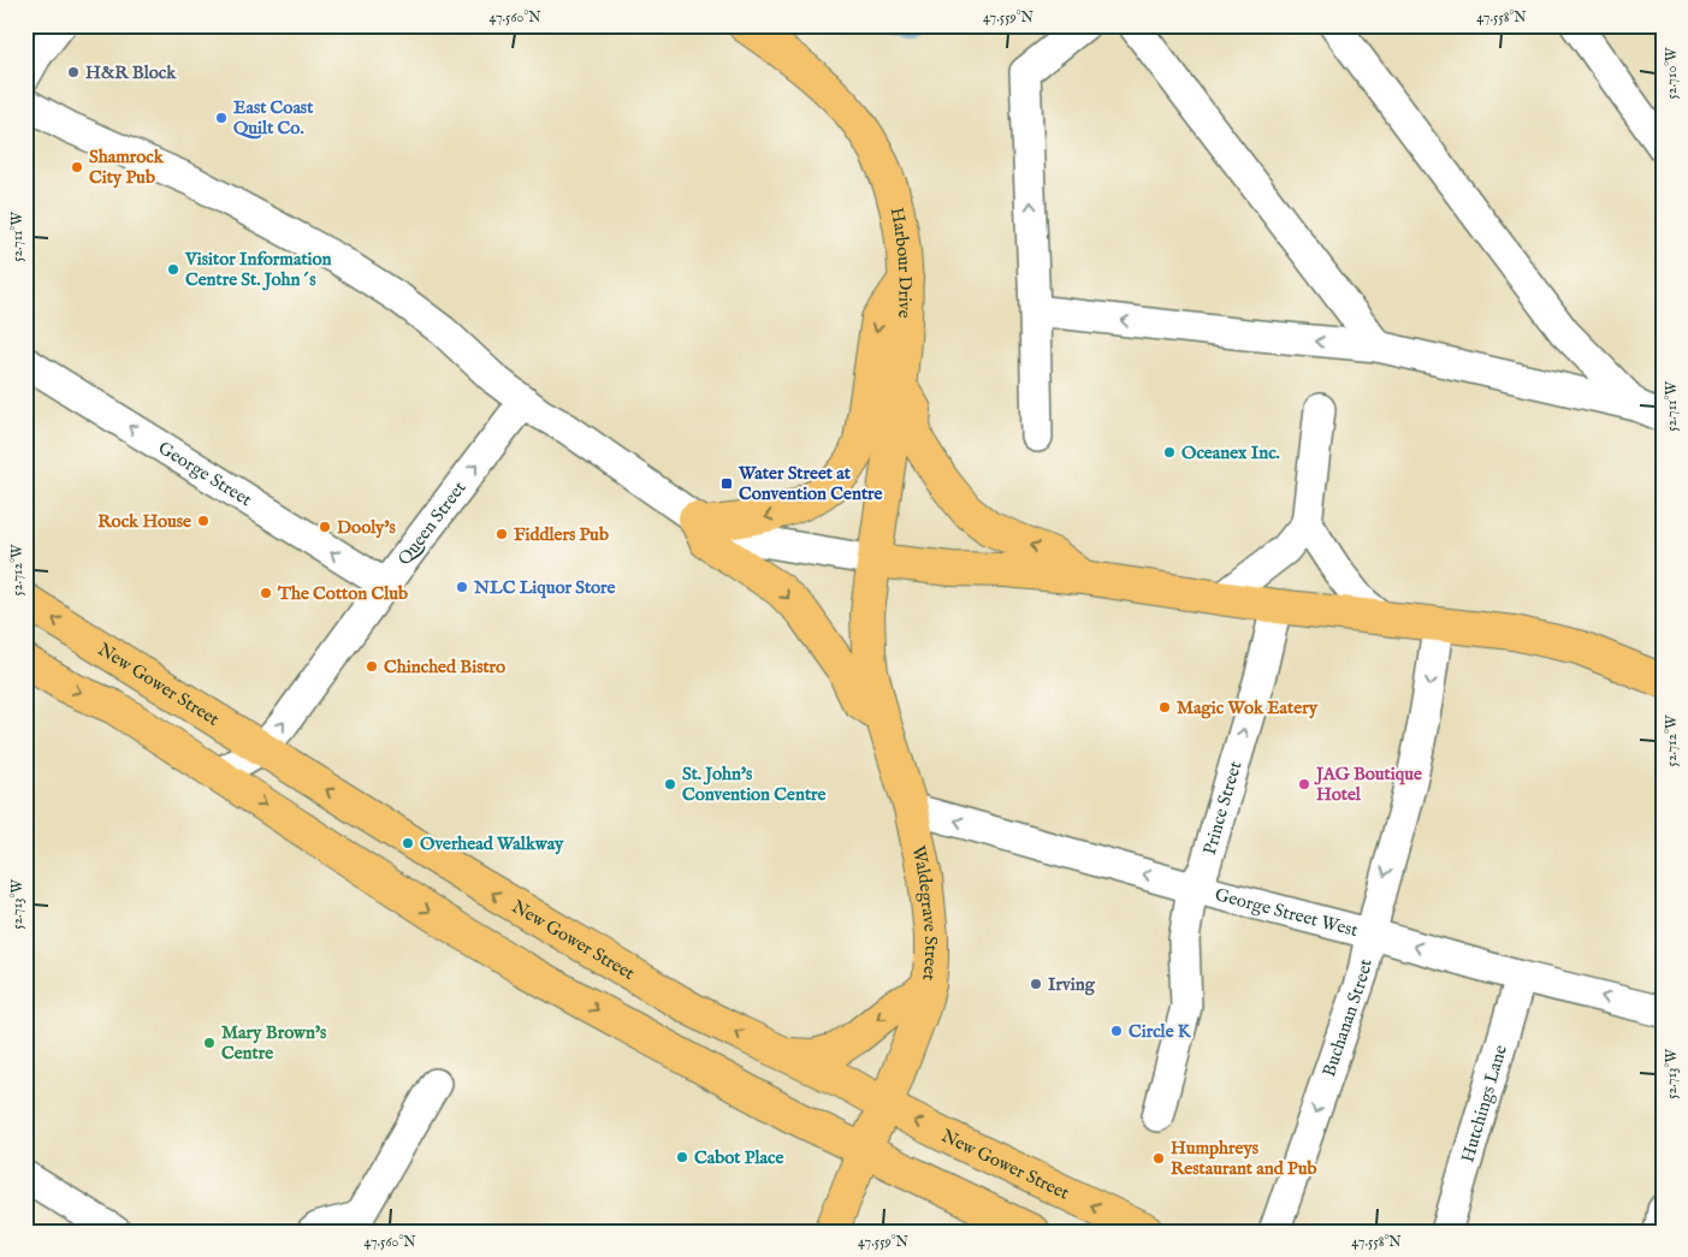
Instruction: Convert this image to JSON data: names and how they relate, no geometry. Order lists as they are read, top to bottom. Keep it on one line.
{"streets":{"main road":["Harbour Drive","New Gower Street","Waldegrave Street"],"street":["George Street","Queen Street","Prince Street","George Street West","Buchanan Street","Hutchings Lane"]},"crossings":[["Harbour Drive","Waldegrave Street"],["George Street","Queen Street"],["Queen Street","New Gower Street"],["New Gower Street","Waldegrave Street"],["Prince Street","George Street West"],["Waldegrave Street","George Street West"],["George Street West","Buchanan Street"],["George Street West","Hutchings Lane"]],"one_way":["Queen Street","Prince Street","George Street West","Buchanan Street"],"places":{"other":["H&R Block","East Coast Quilt Co.","Shamrock City Pub","Visitor Information Centre St. John´s","Oceanex Inc.","Rock House","Dooly's","Fiddlers Pub","NLC Liquor Store","The Cotton Club","Chinched Bistro","Magic Wok Eatery","St. John's Convention Centre","JAG Boutique Hotel","Overhead Walkway","Irving","Circle K","Mary Brown's Centre","Cabot Place","Humphreys Restaurant and Pub"],"transit":["Water Street at Convention Centre"]},"coordinates":["47.560°N","47.559°N","47.558°N","52.710°W","52.711°W","52.712°W","52.713°W"]}
